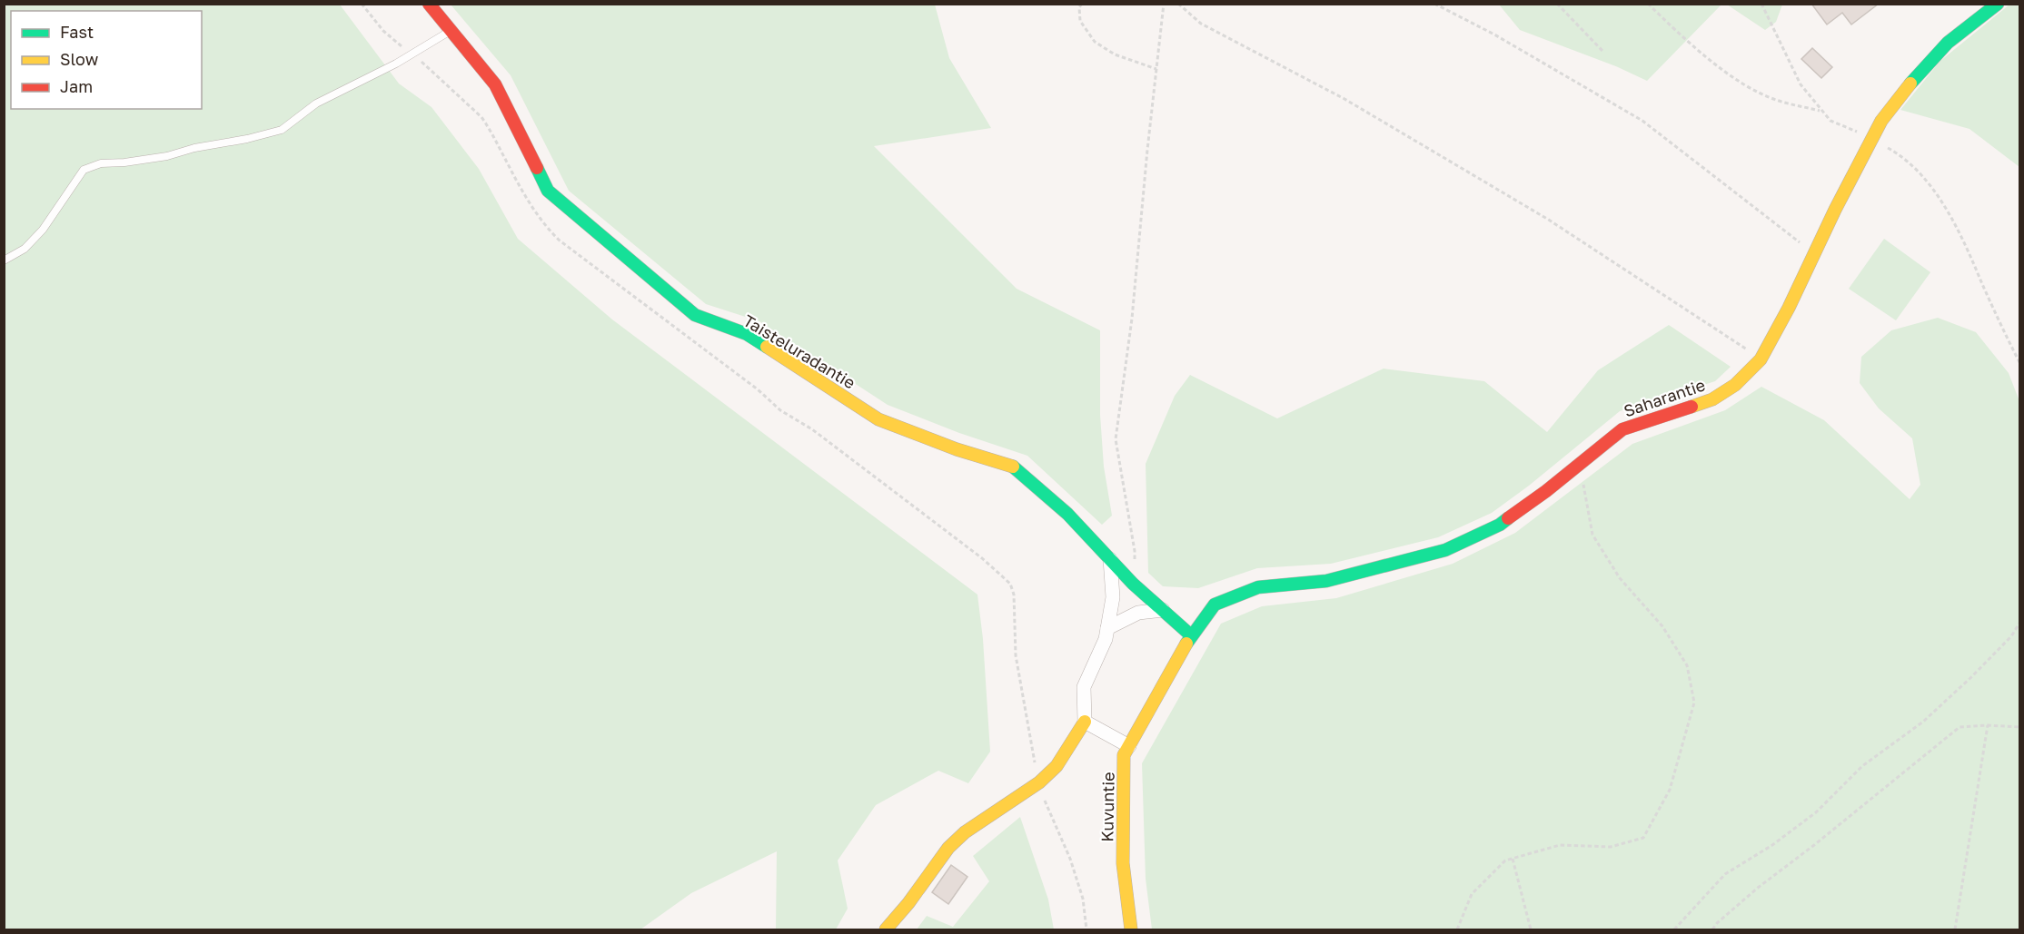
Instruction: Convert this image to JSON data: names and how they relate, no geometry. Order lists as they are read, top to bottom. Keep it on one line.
{"streets":{"street":["Taisteluradantie","Saharantie","Kuvuntie"]},"crossings":[["Taisteluradantie","Saharantie"],["Taisteluradantie","Kuvuntie"],["Saharantie","Kuvuntie"]],"legend":["Fast","Slow","Jam"]}
